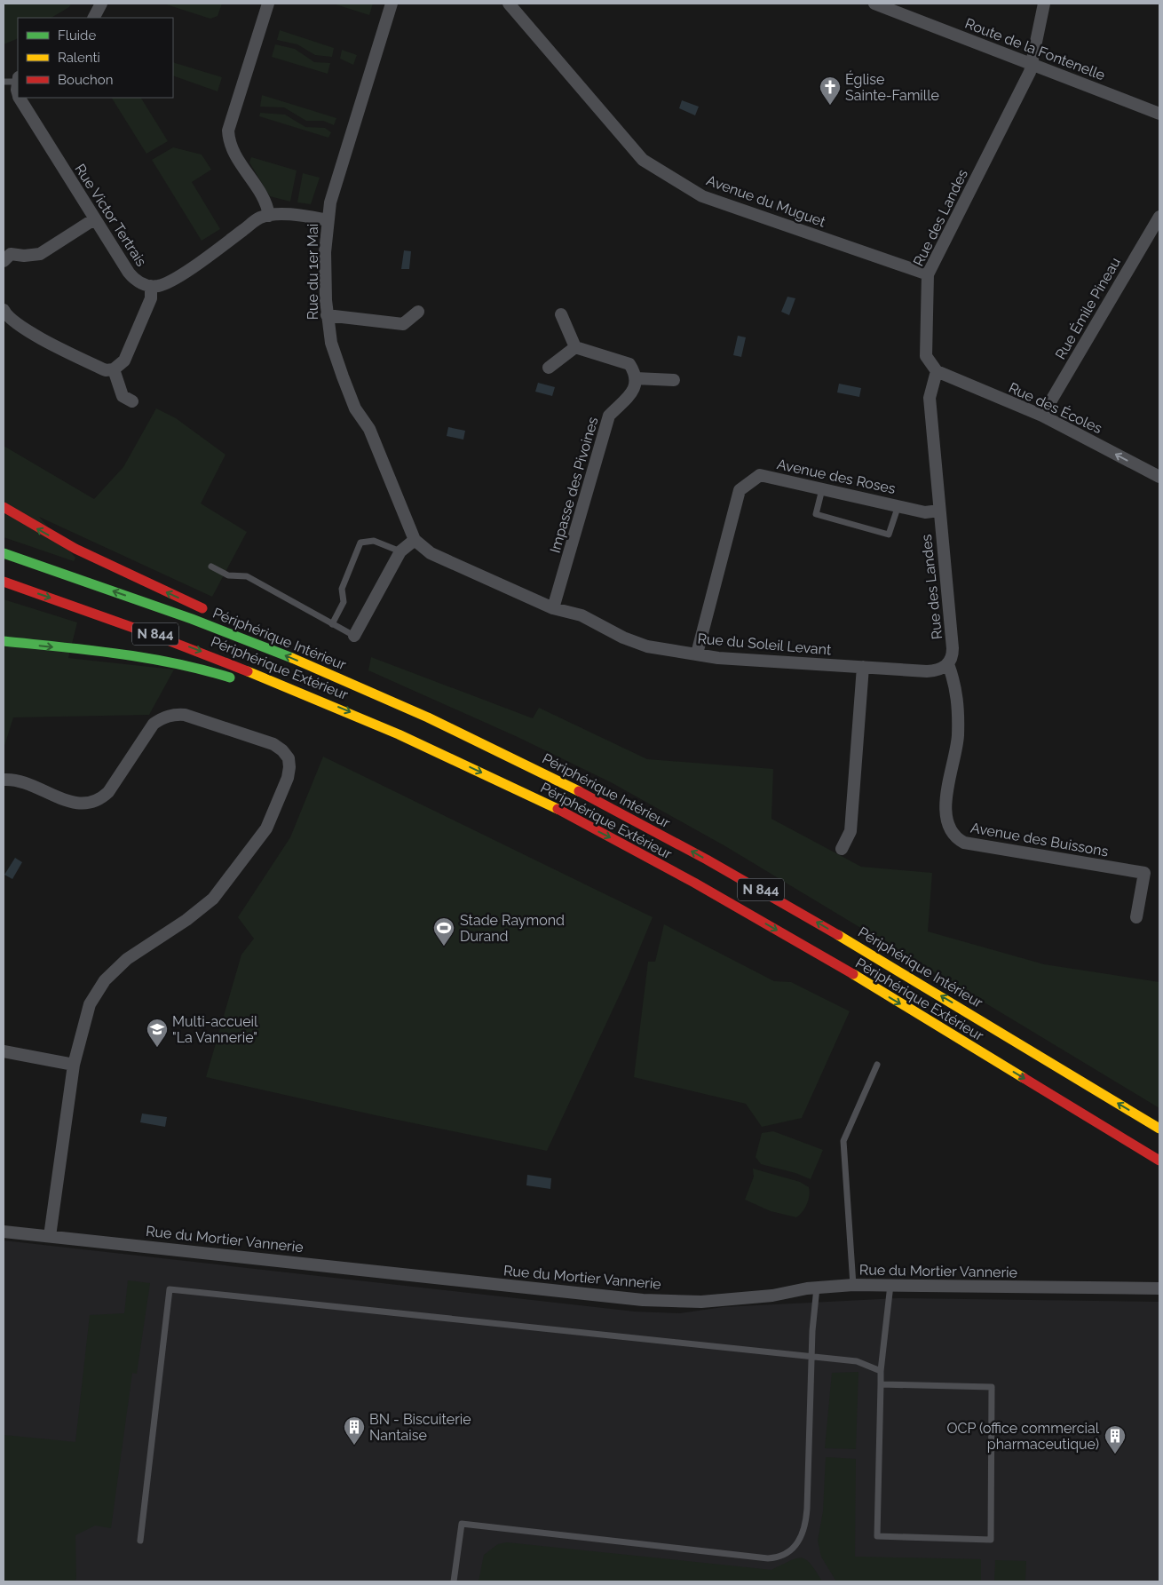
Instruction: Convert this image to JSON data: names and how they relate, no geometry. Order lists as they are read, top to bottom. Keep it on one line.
{"streets":{"highway":["N 844","Périphérique Intérieur","Périphérique Extérieur"],"street":["Route de la Fontenelle","Avenue du Muguet","Rue Victor Tertrais","Rue des Landes","Rue du 1er Mai","Rue Émile Pineau","Rue des Écoles","Avenue des Roses","Impasse des Pivoines","Rue du Soleil Levant","Avenue des Buissons","Rue du Mortier Vannerie"]},"crossings":[["Route de la Fontenelle","Rue des Landes"],["Avenue du Muguet","Rue des Landes"],["Rue Victor Tertrais","Rue du 1er Mai"],["Rue des Landes","Rue des Écoles"],["Rue des Landes","Avenue des Roses"],["Rue des Landes","Rue du Soleil Levant"],["Rue des Landes","Avenue des Buissons"],["Rue du 1er Mai","Rue du Soleil Levant"],["Rue Émile Pineau","Rue des Écoles"],["Avenue des Roses","Rue du Soleil Levant"],["Impasse des Pivoines","Rue du Soleil Levant"],["Rue du Soleil Levant","Avenue des Buissons"]],"one_way":["Rue des Écoles"],"places":{"church":["Église Sainte-Famille"],"sports":["Stade Raymond Durand"],"school or university":["Multi-accueil \"La Vannerie\""],"building":["BN - Biscuiterie Nantaise","OCP (office commercial pharmaceutique)"]},"legend":["Fluide","Ralenti","Bouchon"]}
